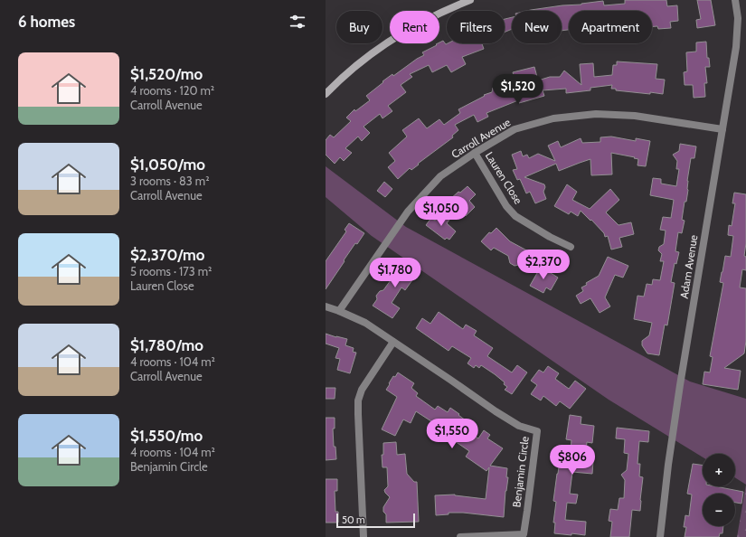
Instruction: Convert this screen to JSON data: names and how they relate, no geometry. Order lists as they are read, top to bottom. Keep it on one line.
{"streets":{"street":["Carroll Avenue","Lauren Close","Adam Avenue","Benjamin Circle"]},"crossings":[["Carroll Avenue","Lauren Close"],["Carroll Avenue","Adam Avenue"],["Carroll Avenue","Benjamin Circle"]],"scale_bar":"50 m","page":{"heading":"6 homes","chip":["Buy","Rent","Filters","New","Apartment"],"list":[{"name":"$1,520/mo","note":"4 rooms · 120 m² · Carroll Avenue"},{"name":"$1,050/mo","note":"3 rooms · 83 m² · Carroll Avenue"},{"name":"$2,370/mo","note":"5 rooms · 173 m² · Lauren Close"},{"name":"$1,780/mo","note":"4 rooms · 104 m² · Carroll Avenue"},{"name":"$1,550/mo","note":"4 rooms · 104 m² · Benjamin Circle"}],"price":["$1,520","$1,050","$2,370","$1,780","$1,550","$806"],"map_buttons":["+","−"],"scale":"50 m"}}
